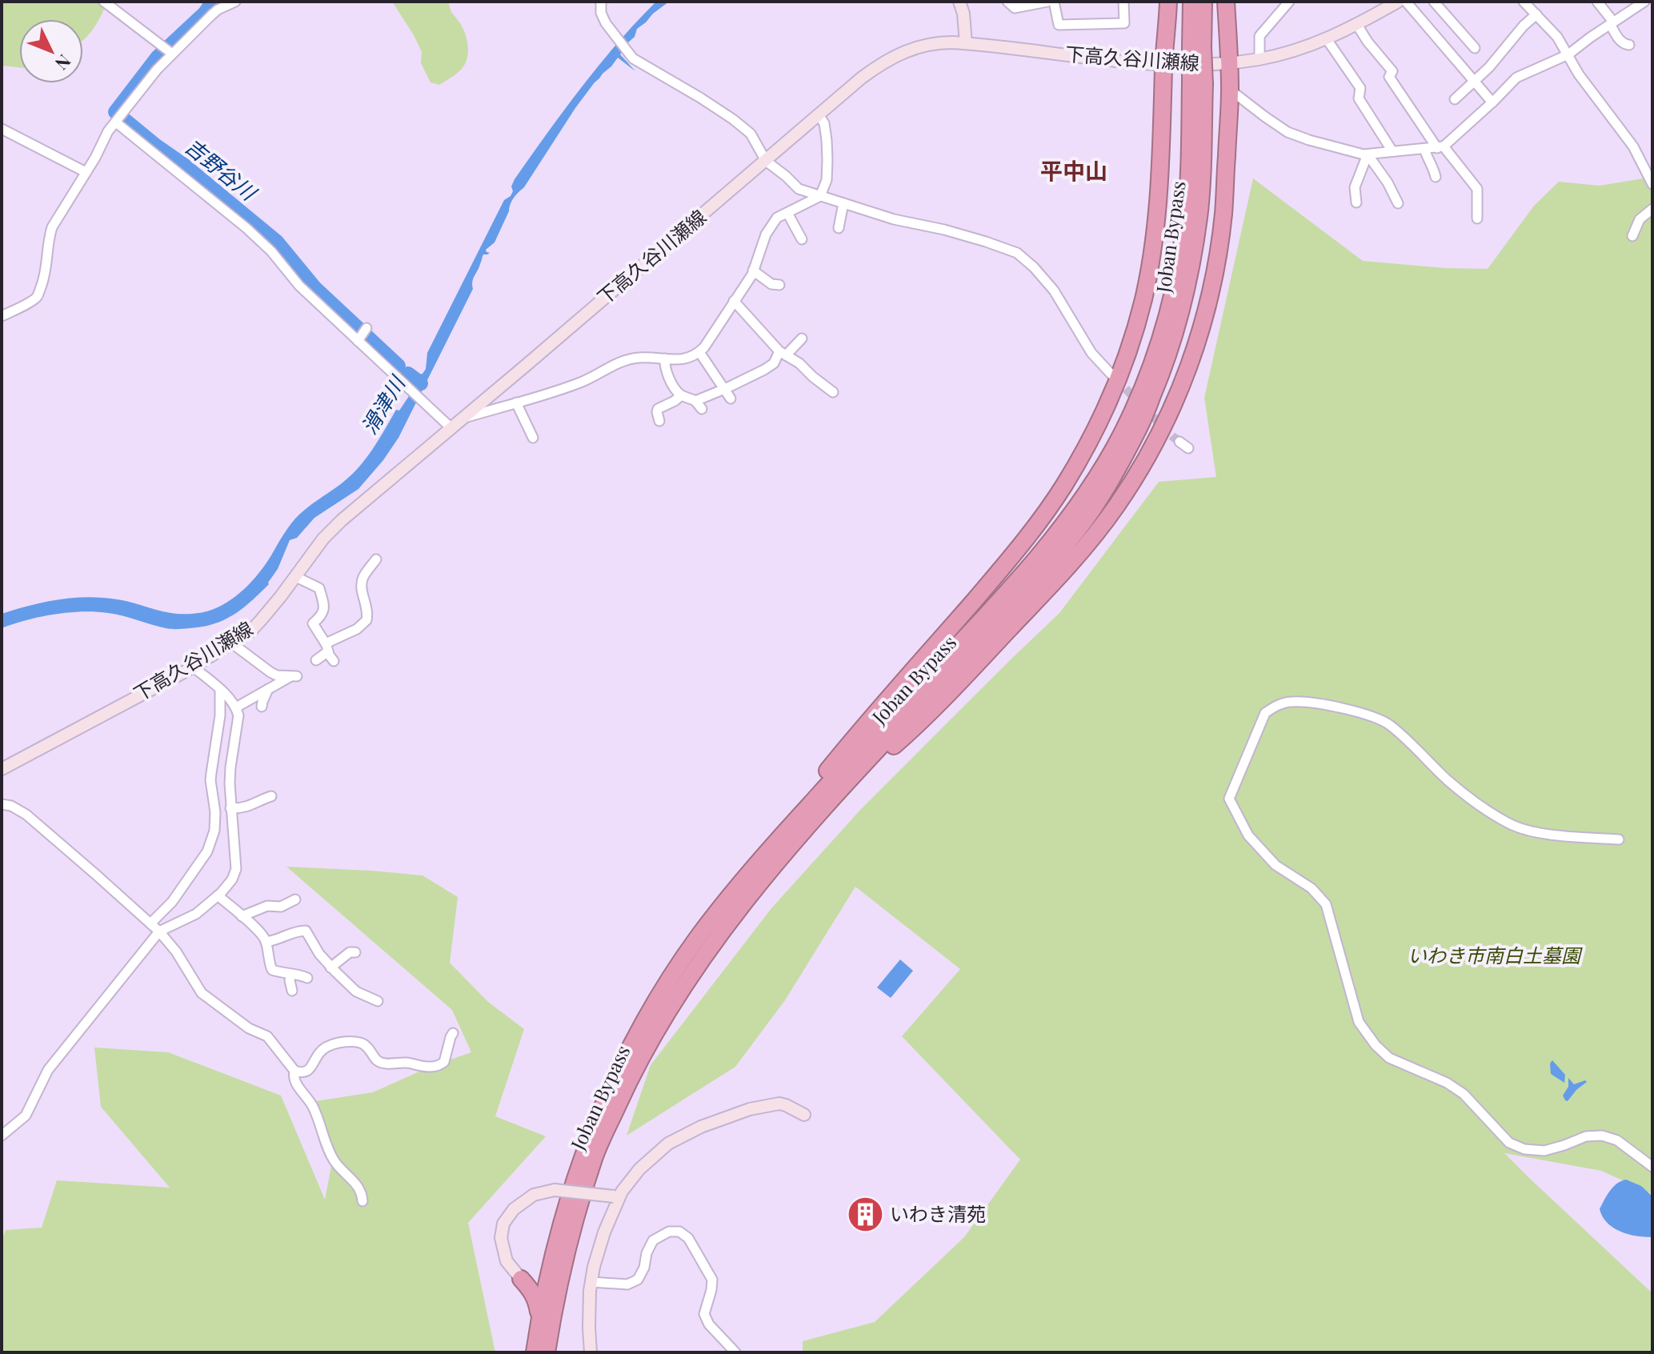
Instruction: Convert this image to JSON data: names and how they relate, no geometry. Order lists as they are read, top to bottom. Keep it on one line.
{"streets":{"highway":["Joban Bypass"],"main road":["下高久谷川瀬線"]},"districts":["平中山"],"water":["吉野谷川","滑津川"],"parks":["いわき市南白土墓園"],"places":{"building":["いわき清苑"]},"north":"bottom right"}
